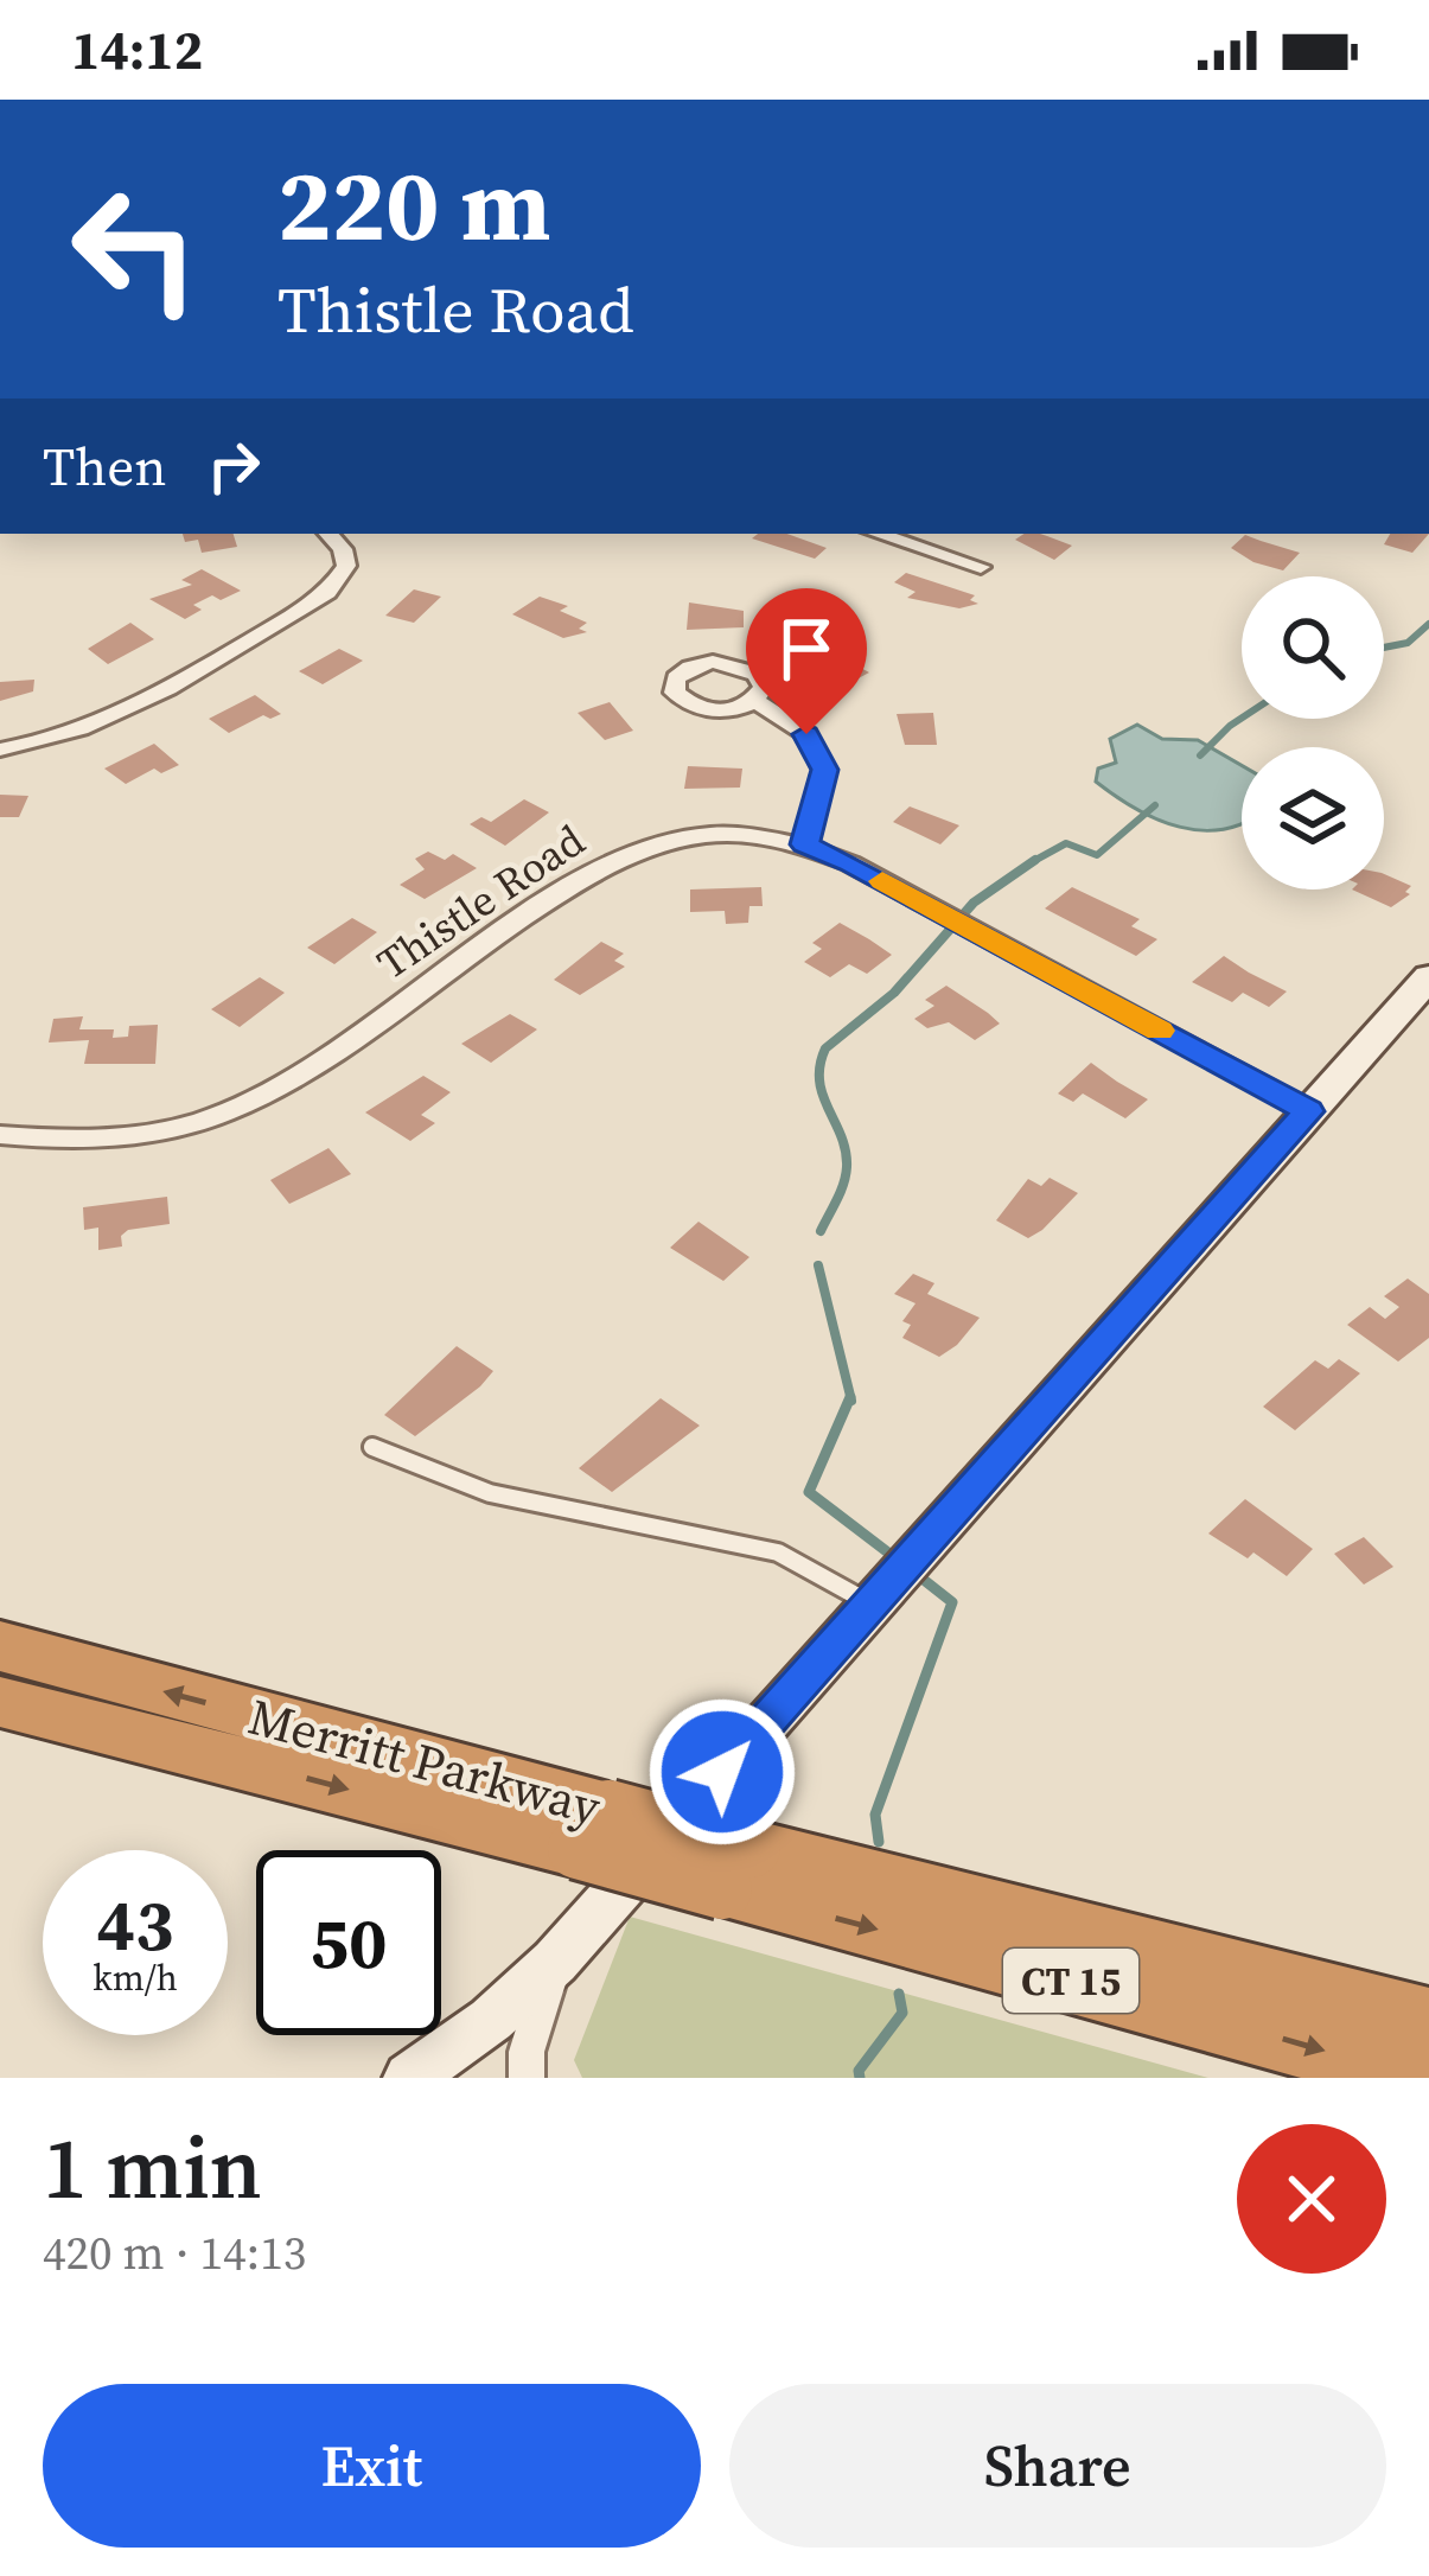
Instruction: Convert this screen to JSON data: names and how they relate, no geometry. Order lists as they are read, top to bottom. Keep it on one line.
{"streets":{"highway":["Merritt Parkway","CT 15"],"street":["Thistle Road"]},"page":{"status":"14:12","turn":["220 m","Thistle Road"],"then":"Then","speed":"43 km/h","limit":"50","heading":["1 min","420 m · 14:13"],"buttons":["Exit","Share"]}}
